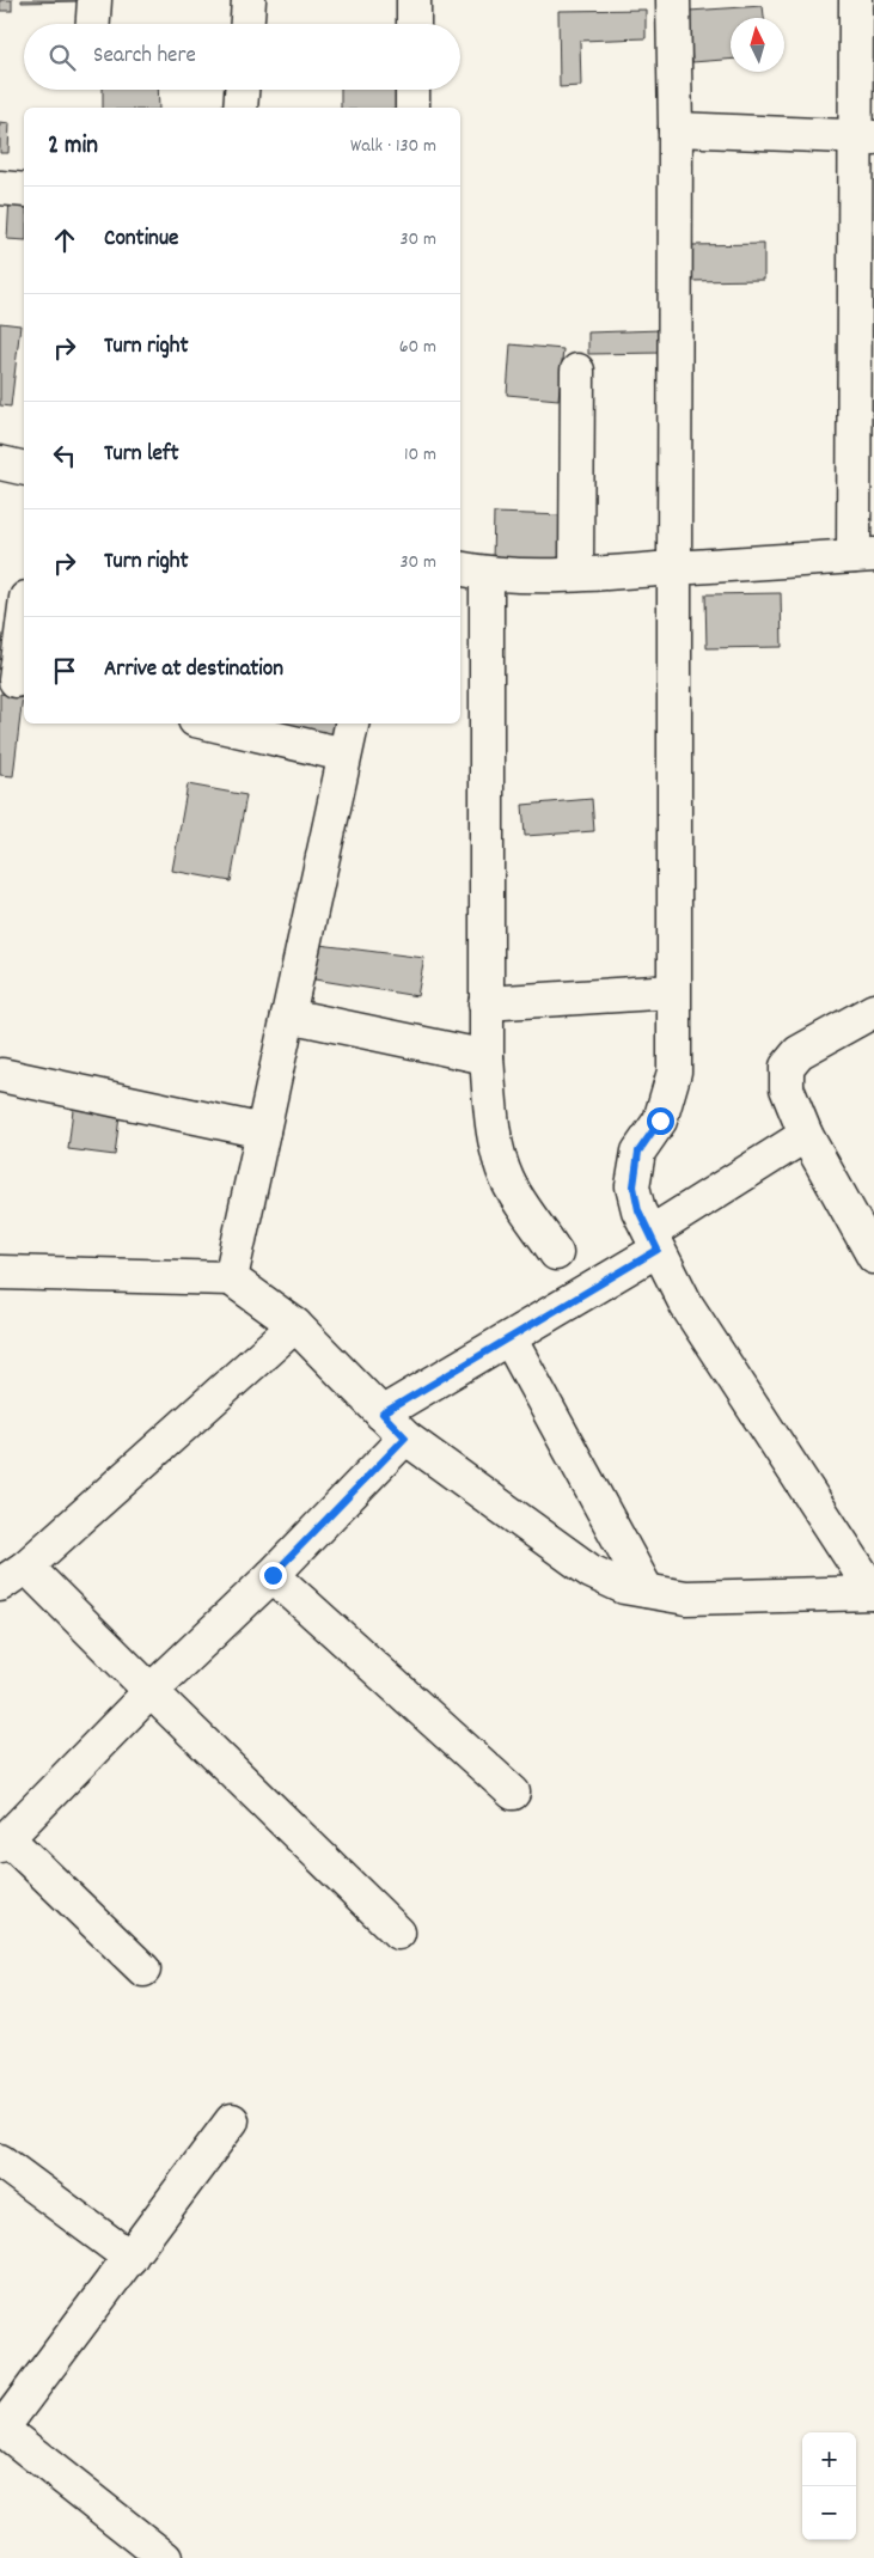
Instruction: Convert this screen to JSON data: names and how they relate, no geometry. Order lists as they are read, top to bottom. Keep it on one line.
{"north":"top","page":{"search":"Search here","heading":["2 min","Walk · 130 m"],"list":[["Continue","30 m"],["Turn right","60 m"],["Turn left","10 m"],["Turn right","30 m"],"Arrive at destination"],"map_buttons":["+","−"]}}
